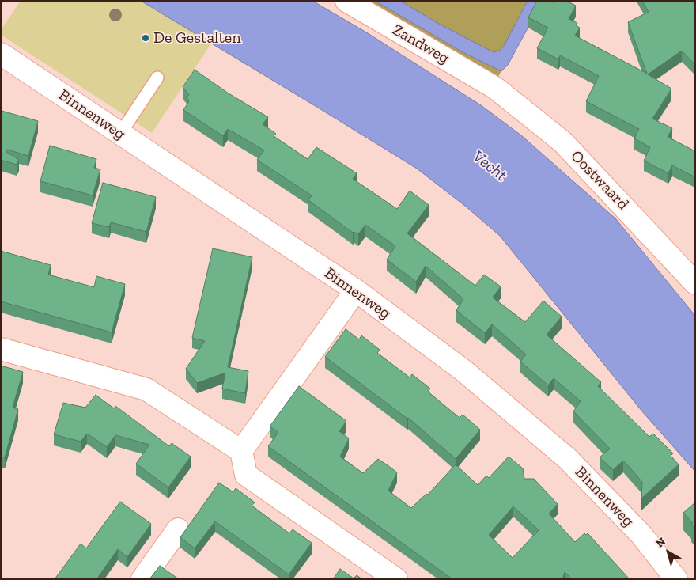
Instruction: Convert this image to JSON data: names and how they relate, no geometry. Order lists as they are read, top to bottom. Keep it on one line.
{"streets":{"street":["Zandweg","Binnenweg","Oostwaard"]},"crossings":[["Zandweg","Oostwaard"]],"water":["Vecht"],"places":["De Gestalten"],"north":"top left"}
